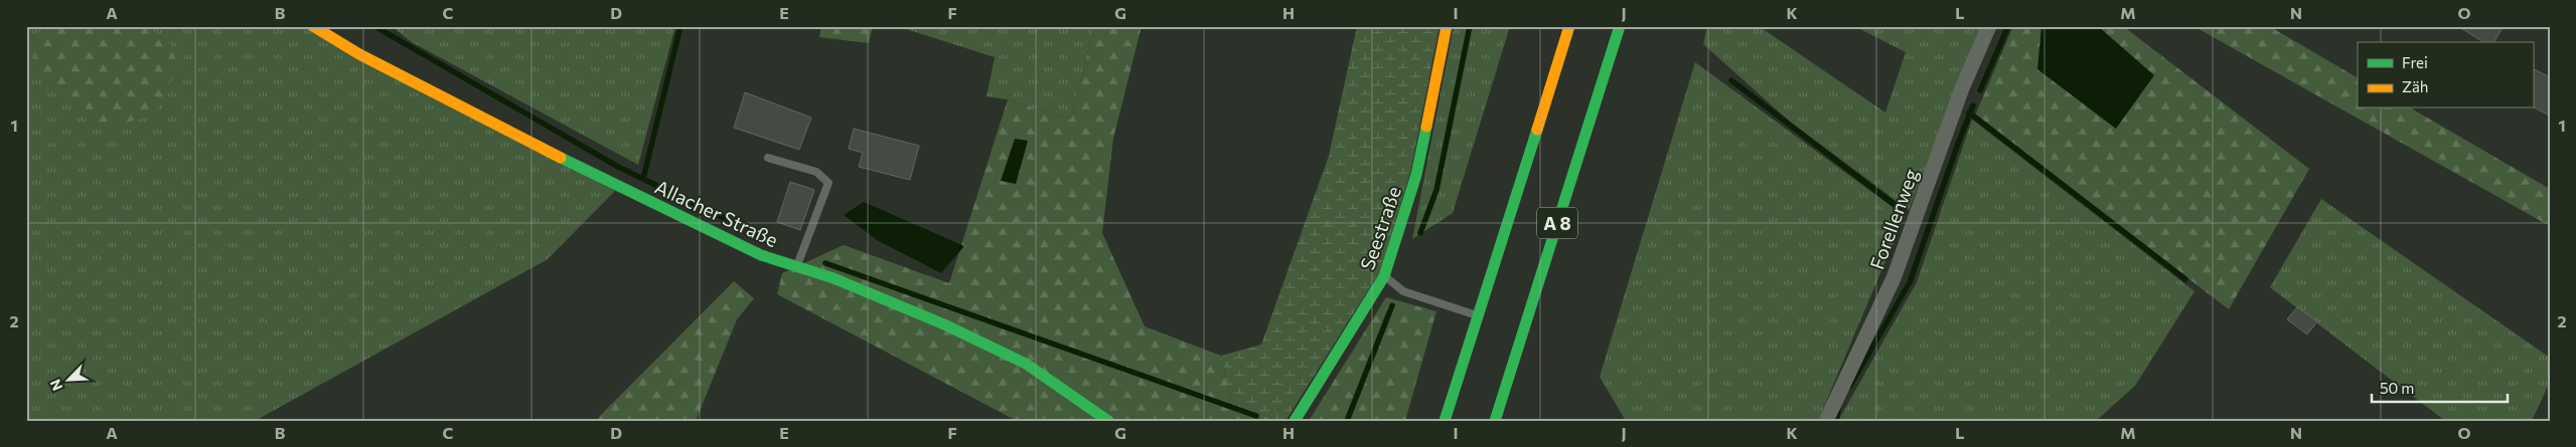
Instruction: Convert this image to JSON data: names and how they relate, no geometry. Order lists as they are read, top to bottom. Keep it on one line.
{"streets":{"main road":["Allacher Straße","A 8","Seestraße"],"street":["Forellenweg"]},"legend":["Frei","Zäh"],"scale_bar":"50 m","north":"bottom left","grid":{"columns":["A","B","C","D","E","F","G","H","I","J","K","L","M","N","O"],"rows":["1","2"]}}
